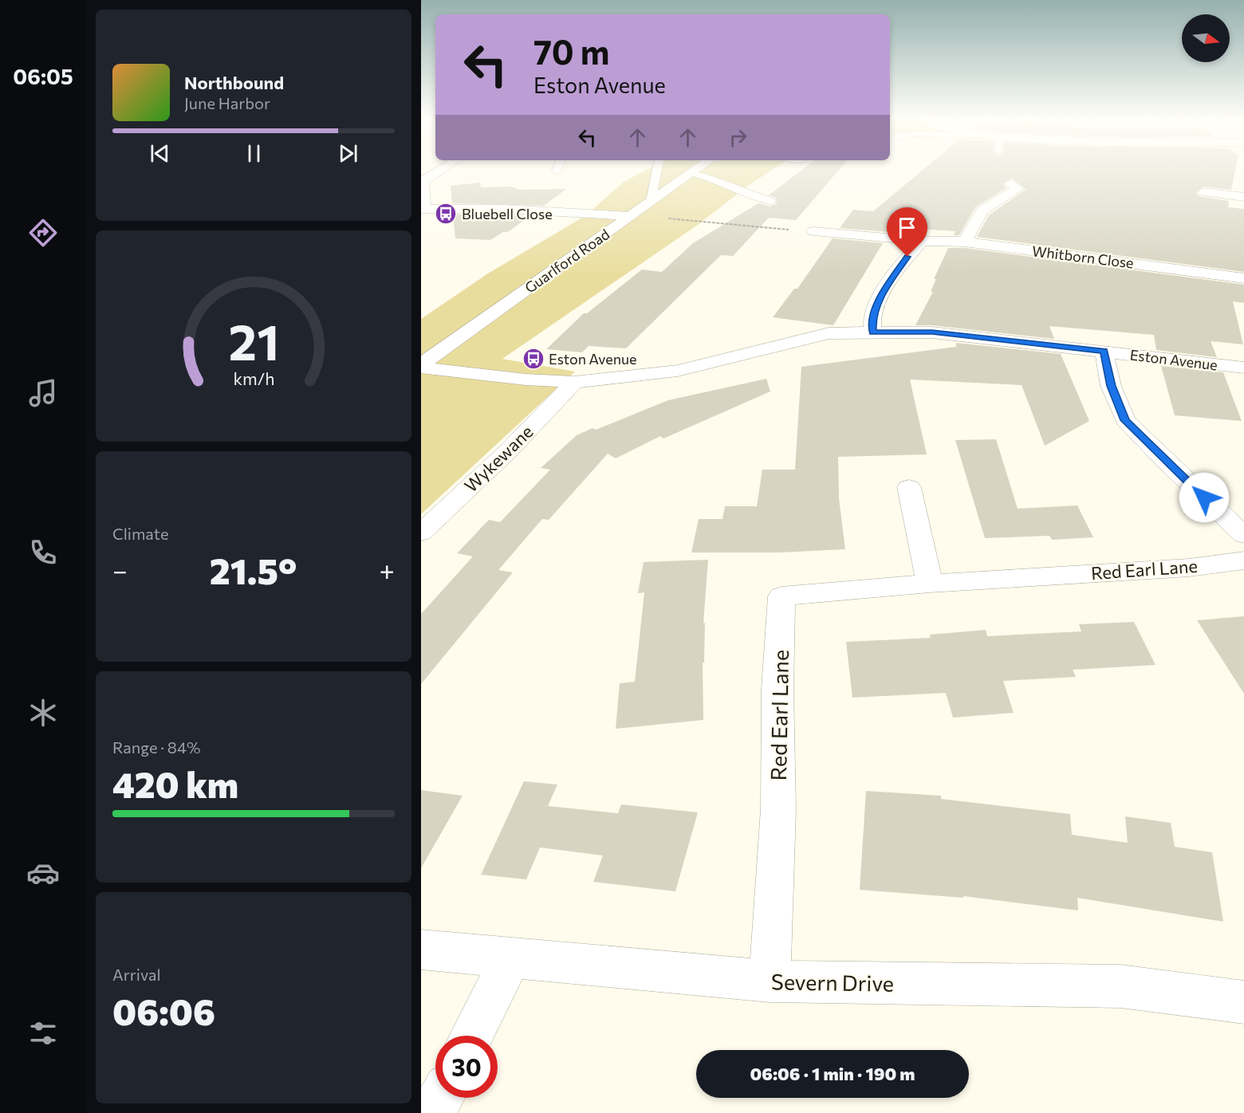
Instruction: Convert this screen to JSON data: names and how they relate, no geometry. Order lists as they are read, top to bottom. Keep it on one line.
{"streets":{"street":["Whitborn Close","Guarlford Road","Eston Avenue","Wykewane","Red Earl Lane","Severn Drive"]},"crossings":[["Guarlford Road","Eston Avenue"],["Eston Avenue","Wykewane"],["Red Earl Lane","Severn Drive"]],"places":{"bus stop":["Bluebell Close","Eston Avenue"]},"north":"right","page":{"tabs":"06:05","turn":["70 m","Eston Avenue"],"song":["Northbound","June Harbor"],"tile":["Climate",["Range · 84%","420 km"],["Arrival","06:06"]],"heat":["−","21.5°","+"],"limit":"30","trip":"06:06 · 1 min · 190 m","gauge":["21","km/h"]}}
